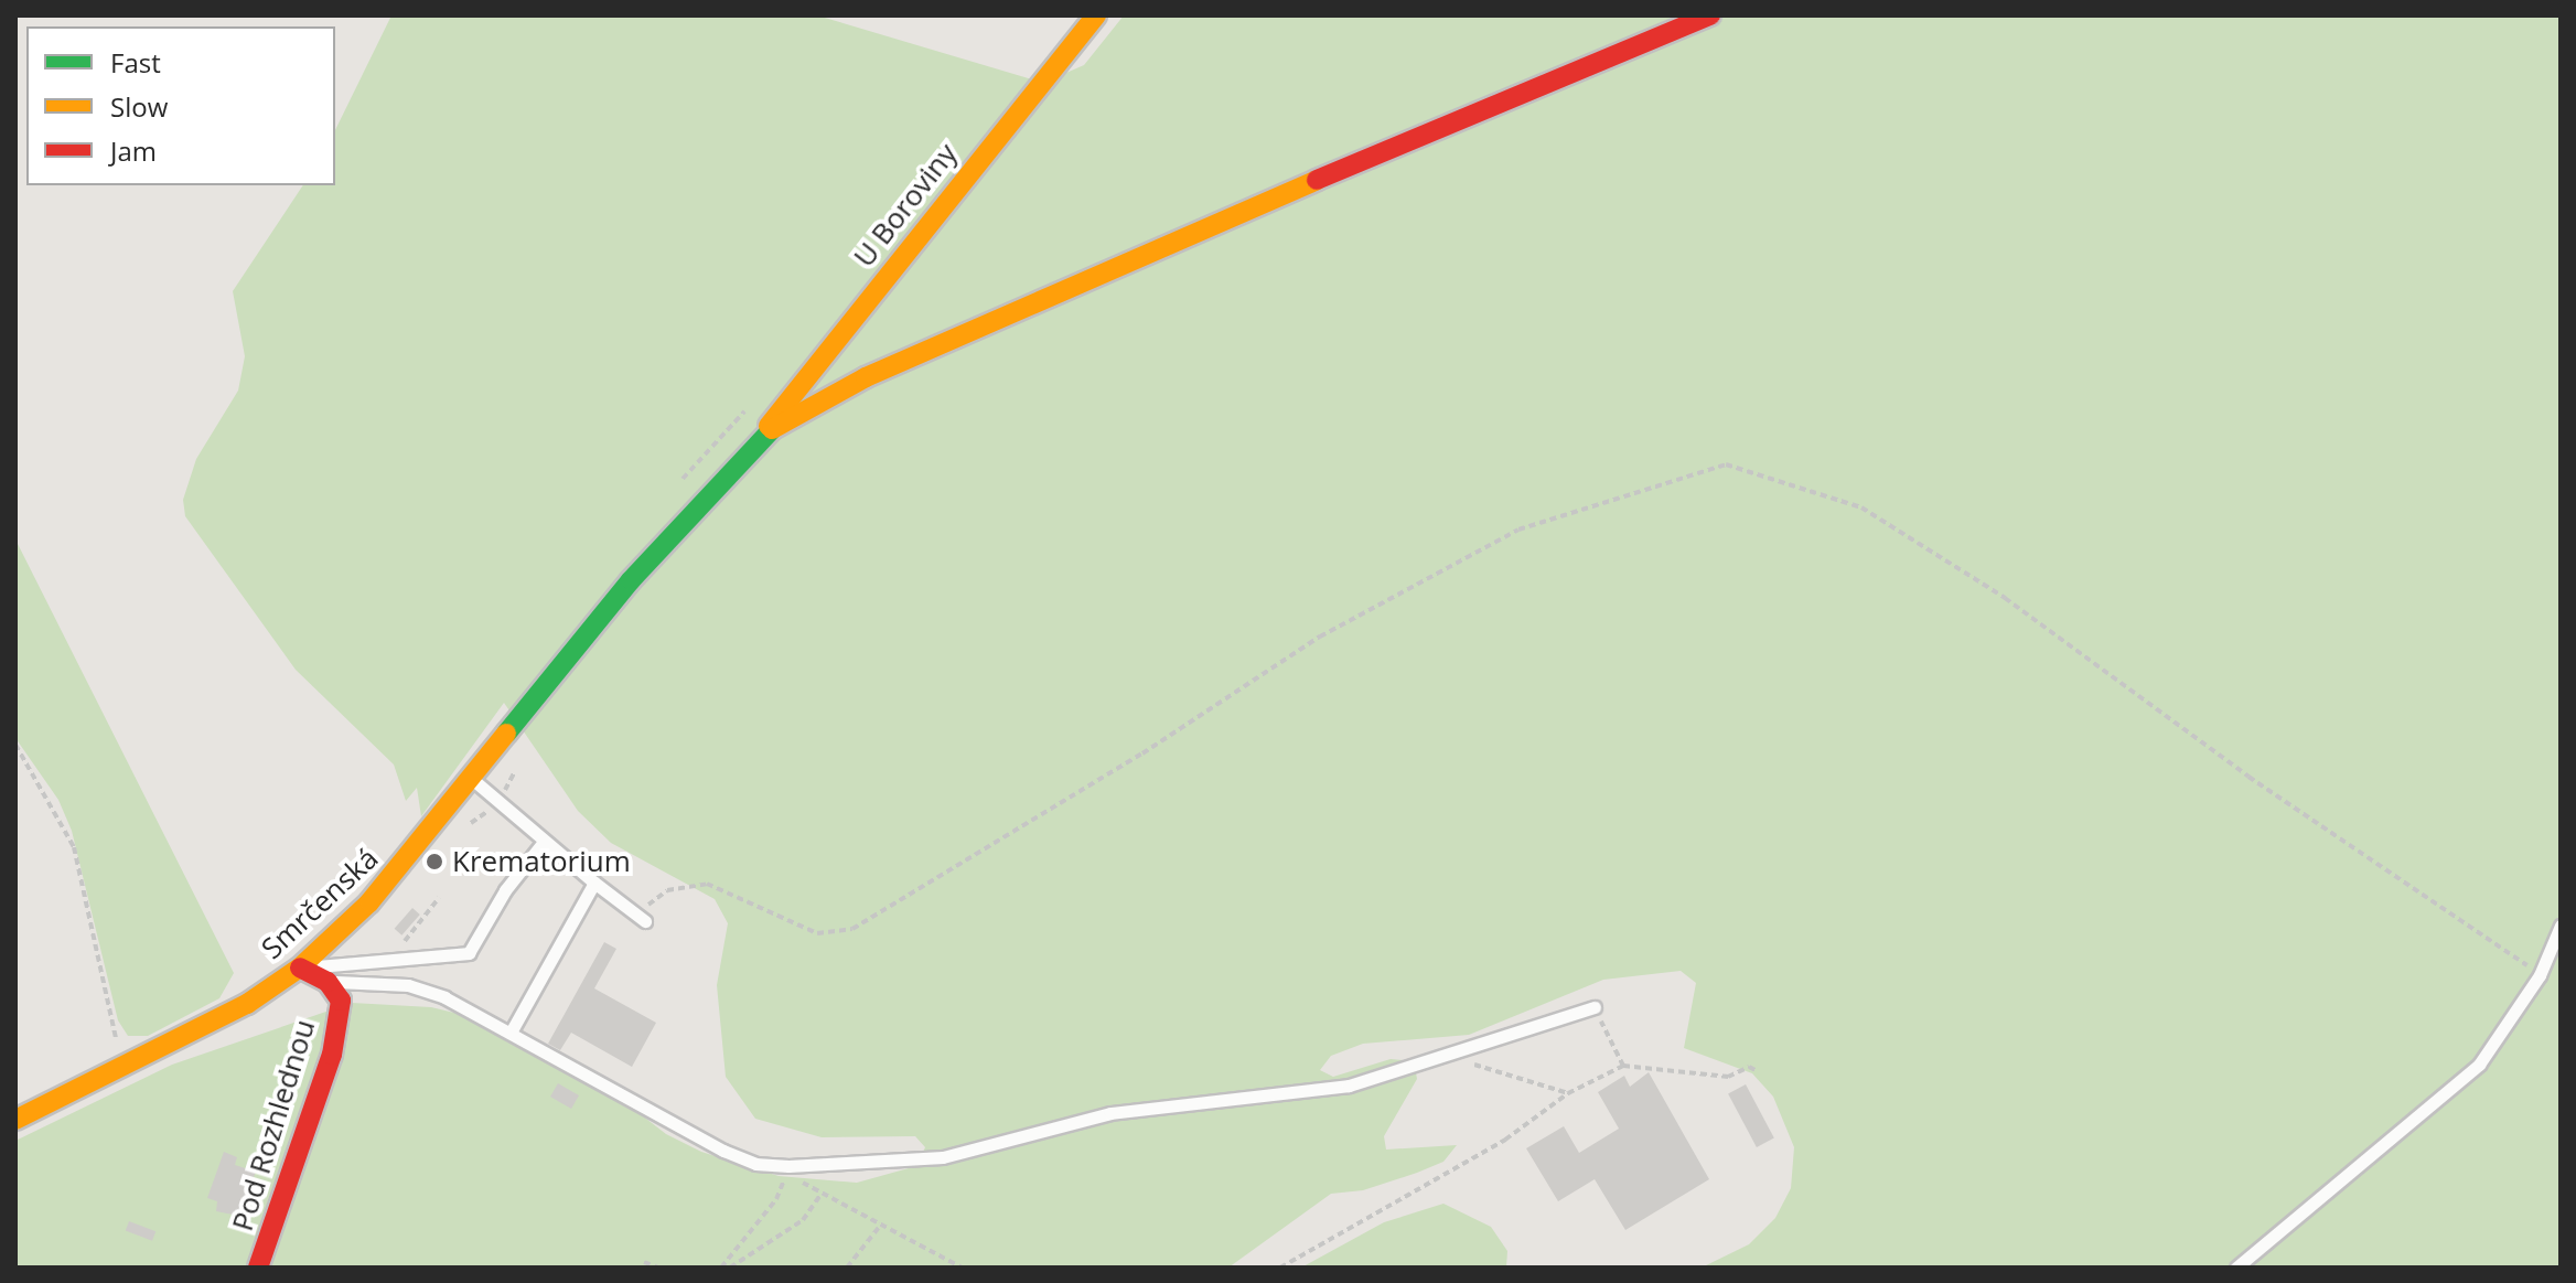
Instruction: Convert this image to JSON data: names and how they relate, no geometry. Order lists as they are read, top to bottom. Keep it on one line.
{"streets":{"street":["U Boroviny","Smrčenská","Pod Rozhlednou"]},"crossings":[["U Boroviny","Smrčenská"]],"places":["Krematorium"],"legend":["Fast","Slow","Jam"]}
